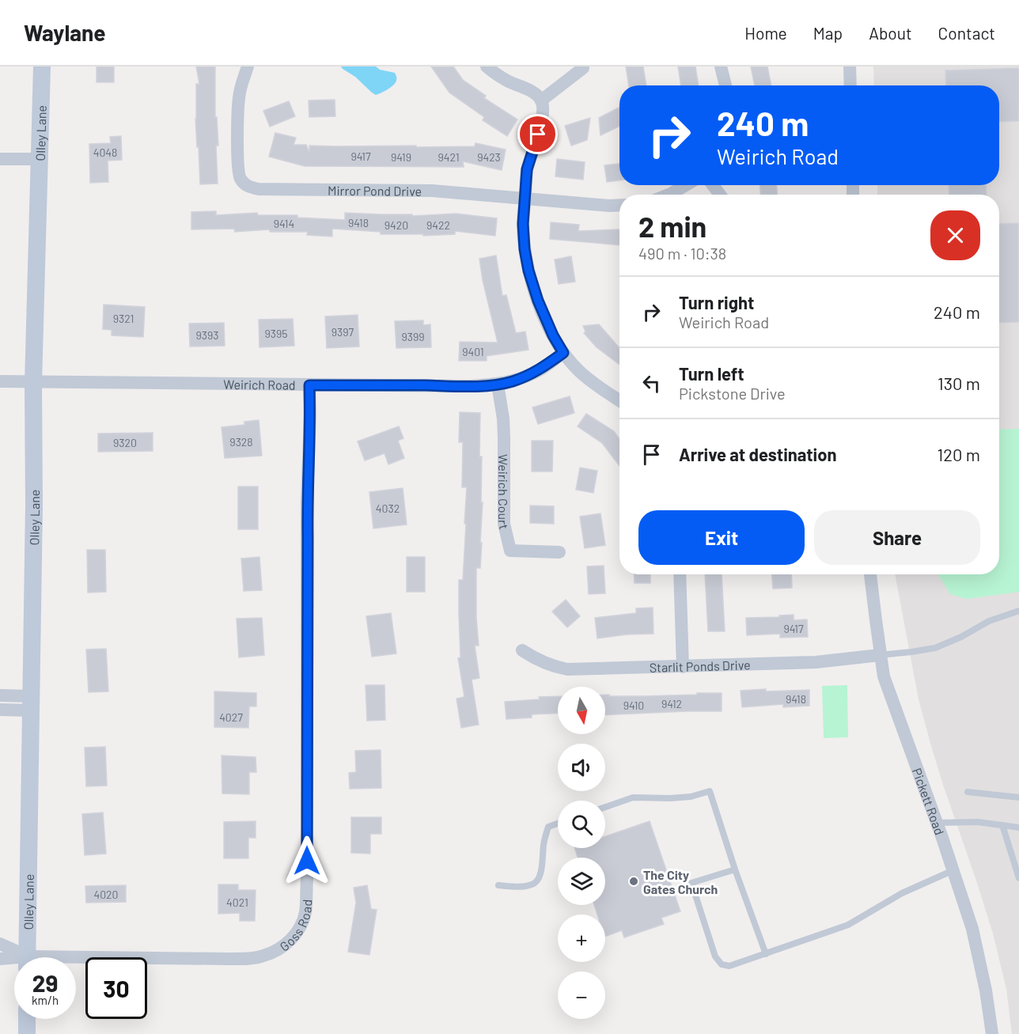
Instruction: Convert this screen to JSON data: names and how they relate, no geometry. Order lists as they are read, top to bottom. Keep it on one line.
{"streets":{"main road":["Olley Lane"],"street":["Mirror Pond Drive","Weirich Road","Weirich Court","Starlit Ponds Drive","Pickett Road","Goss Road"]},"crossings":[["Olley Lane","Weirich Road"],["Weirich Road","Weirich Court"],["Weirich Road","Goss Road"],["Starlit Ponds Drive","Pickett Road"]],"places":["The City Gates Church"],"house_numbers":["4048","9417","9419","9421","9423","9418","9414","9420","9422","9321","9397","9395","9393","9399","9401","9328","9320","4032","9417","9418","9412","9410","4027","4020","4021"],"north":"bottom","page":{"header":"Waylane","nav":["Home","Map","About","Contact"],"turn":["240 m","Weirich Road"],"heading":["2 min","490 m · 10:38"],"list":[{"name":"Turn right","note":"Weirich Road","value":"240 m"},{"name":"Turn left","note":"Pickstone Drive","value":"130 m"},{"name":"Arrive at destination","value":"120 m"}],"buttons":["Exit","Share"],"map_buttons":["+","−"],"speed":"29 km/h","limit":"30"}}
